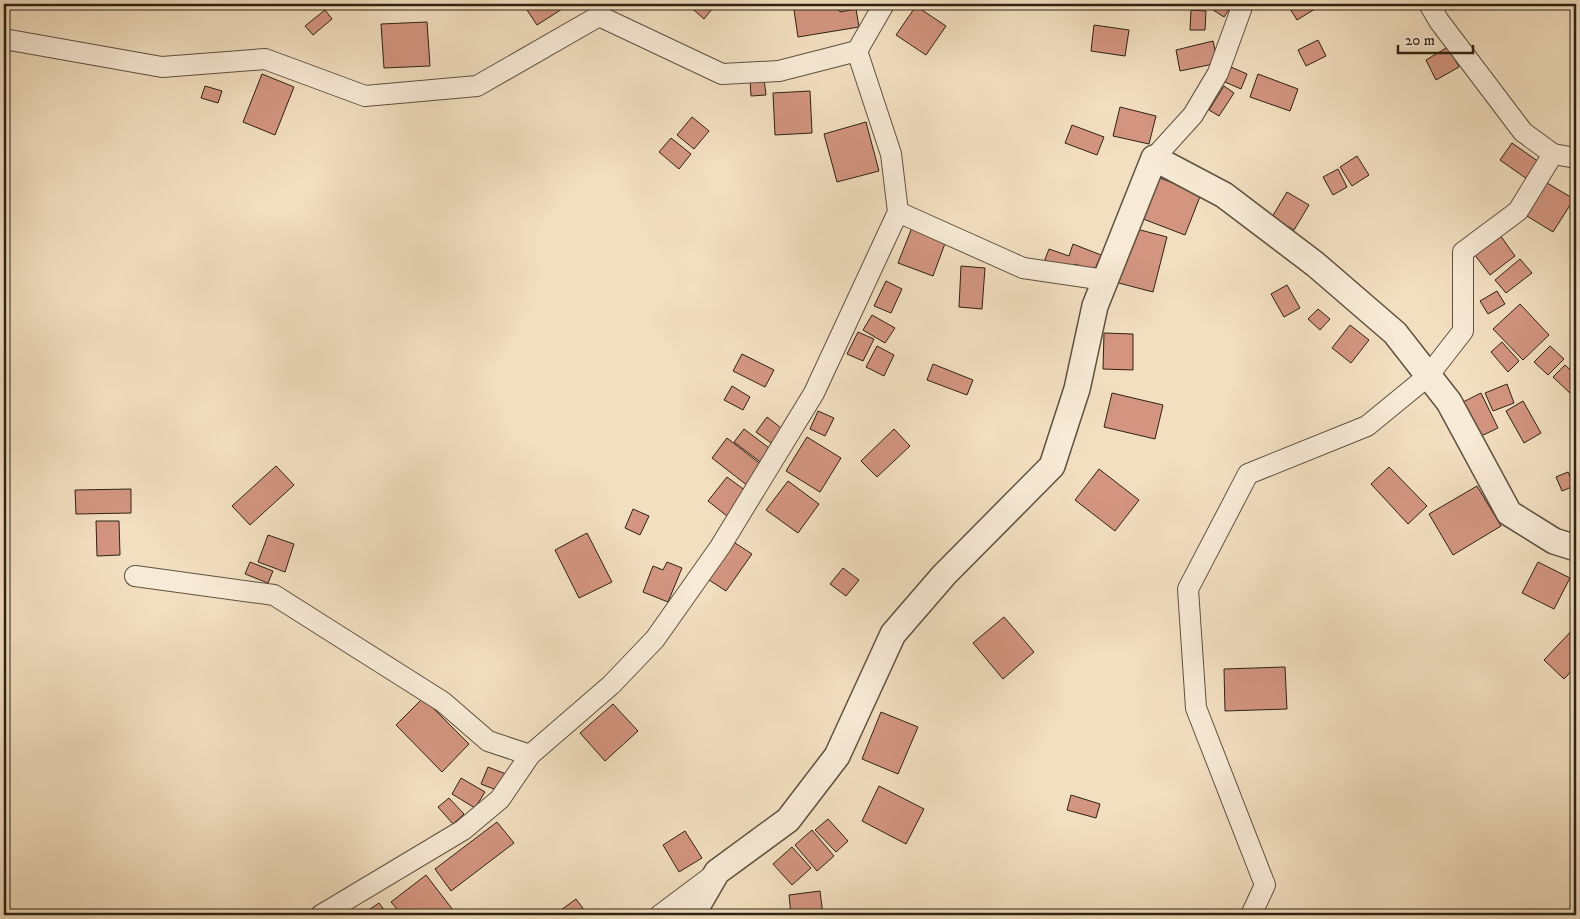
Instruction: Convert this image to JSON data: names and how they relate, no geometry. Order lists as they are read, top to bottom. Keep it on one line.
{"scale_bar":"20 m"}
